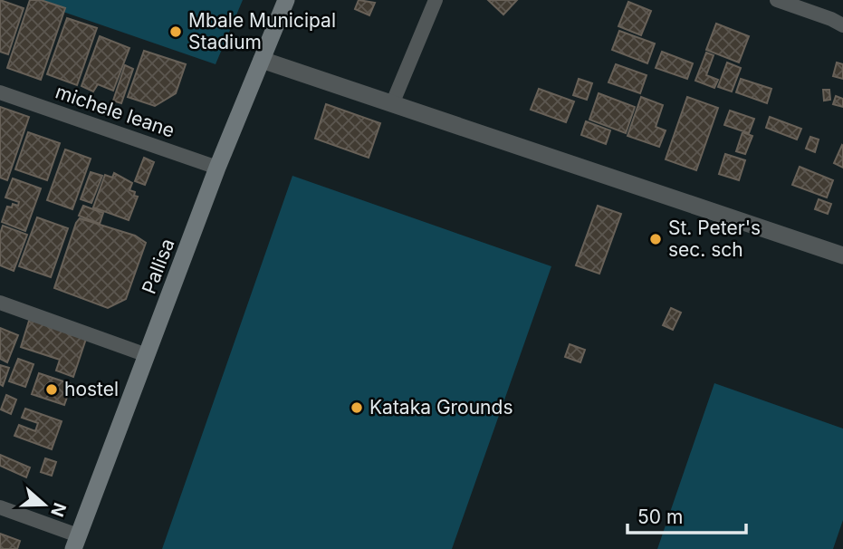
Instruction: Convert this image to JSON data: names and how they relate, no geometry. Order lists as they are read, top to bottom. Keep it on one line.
{"streets":{"main road":["Pallisa"],"street":["michele leane"]},"crossings":[["michele leane","Pallisa"]],"places":["Mbale Municipal Stadium","St. Peter's sec. sch","hostel","Kataka Grounds"],"scale_bar":"50 m","north":"right"}
